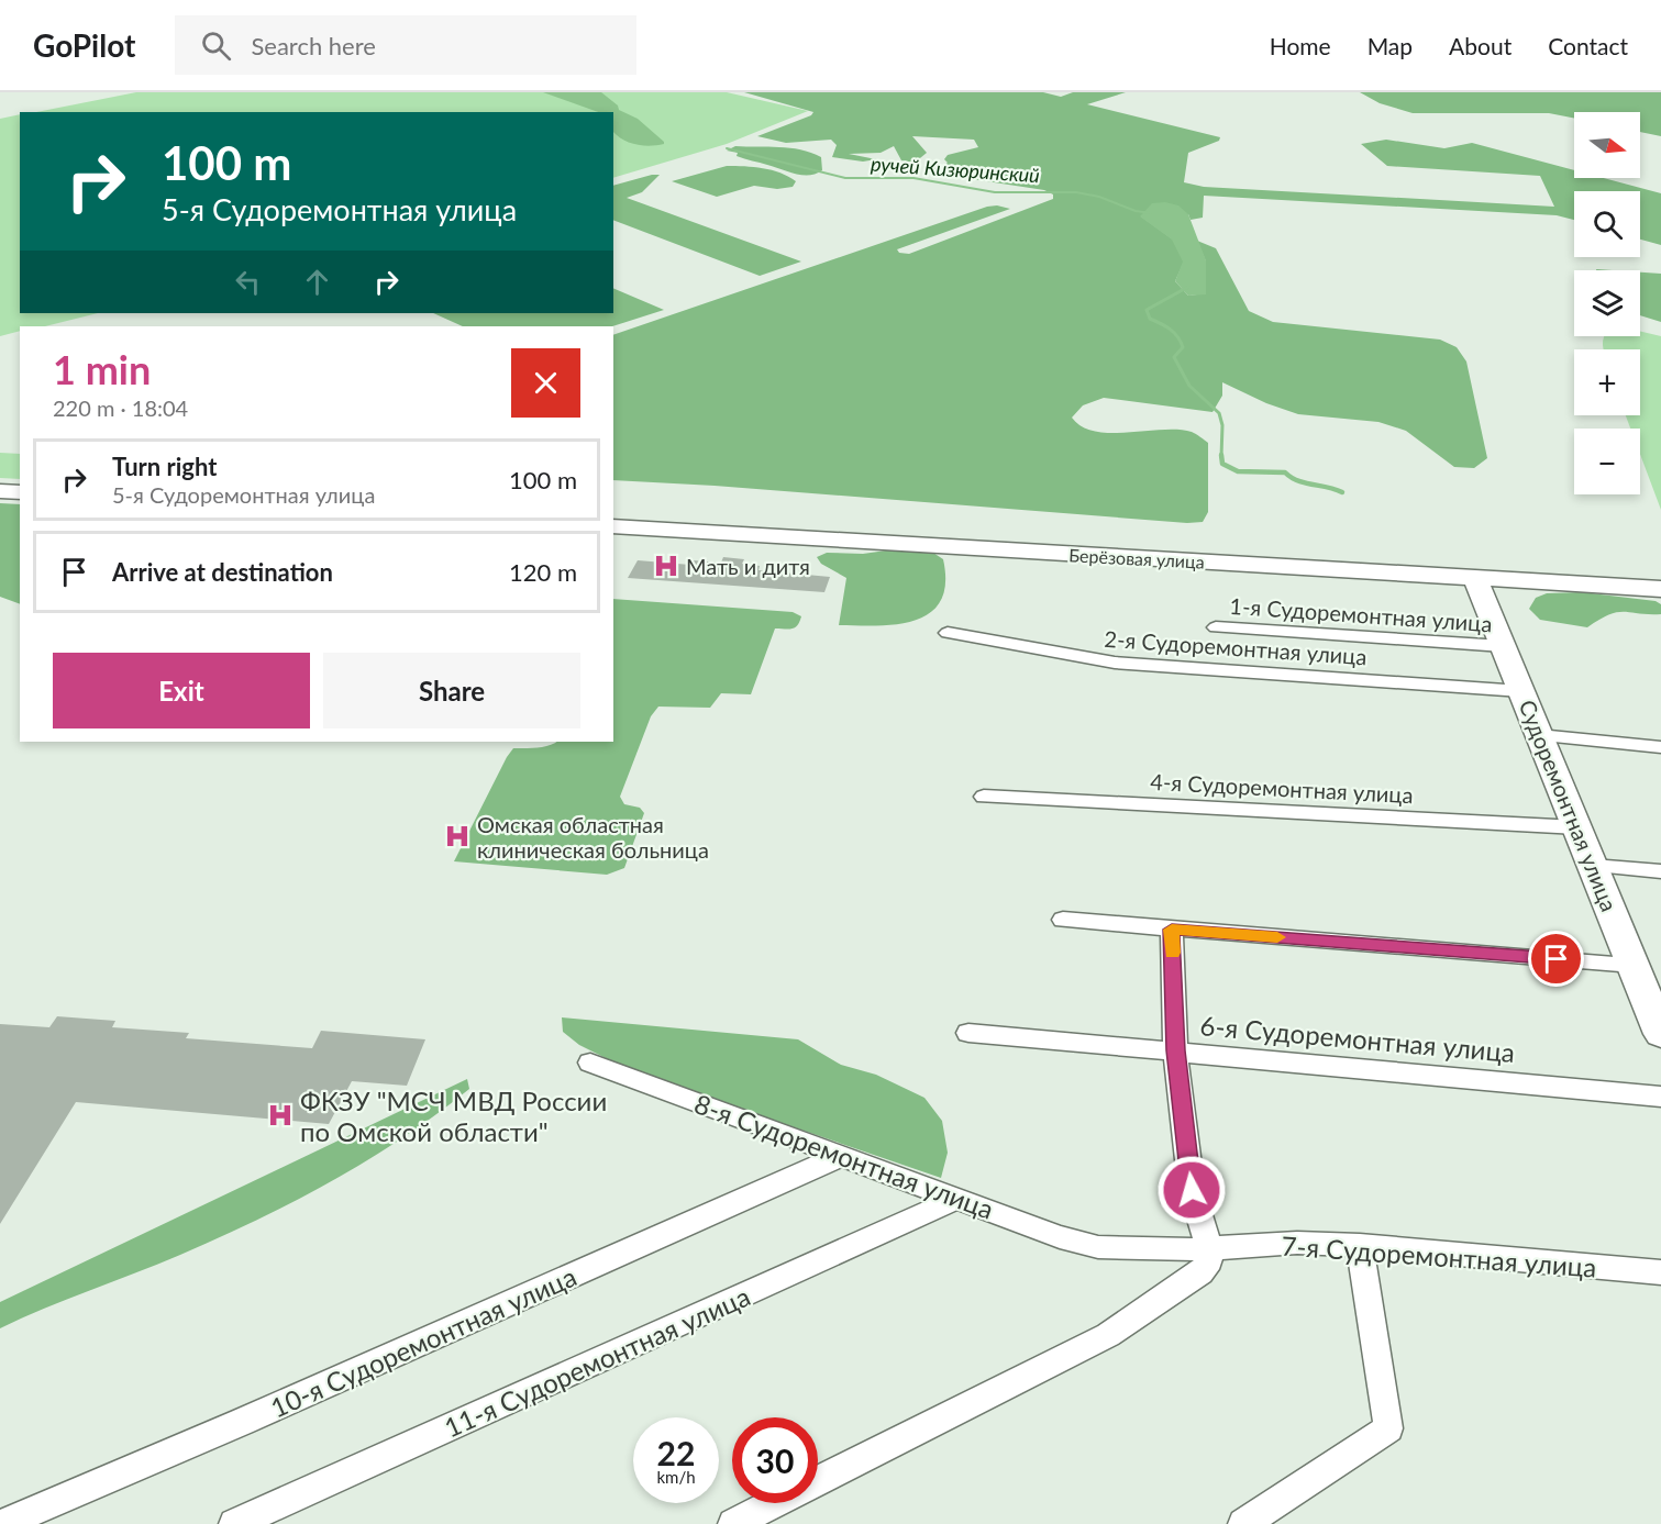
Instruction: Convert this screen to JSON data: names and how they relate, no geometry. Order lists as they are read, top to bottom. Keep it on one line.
{"streets":{"main road":["Берёзовая улица","Судоремонтная улица"],"street":["1-я Судоремонтная улица","2-я Судоремонтная улица","4-я Судоремонтная улица","6-я Судоремонтная улица","8-я Судоремонтная улица","7-я Судоремонтная улица","10-я Судоремонтная улица","11-я Судоремонтная улица"]},"crossings":[["Берёзовая улица","Судоремонтная улица"],["1-я Судоремонтная улица","Судоремонтная улица"],["2-я Судоремонтная улица","Судоремонтная улица"],["4-я Судоремонтная улица","Судоремонтная улица"],["8-я Судоремонтная улица","7-я Судоремонтная улица"],["8-я Судоремонтная улица","10-я Судоремонтная улица"],["8-я Судоремонтная улица","11-я Судоремонтная улица"]],"water":["ручей Кизюринский"],"places":{"hospital":["Мать и дитя","Омская областная клиническая больница","ФКЗУ \"МСЧ МВД России по Омской области\""]},"north":"right","page":{"header":"GoPilot","search":"Search here","nav":["Home","Map","About","Contact"],"map_buttons":["+","−"],"turn":["100 m","5-я Судоремонтная улица"],"heading":["1 min","220 m · 18:04"],"list":[{"name":"Turn right","note":"5-я Судоремонтная улица","value":"100 m"},{"name":"Arrive at destination","value":"120 m"}],"buttons":["Exit","Share"],"speed":"22 km/h","limit":"30"}}
